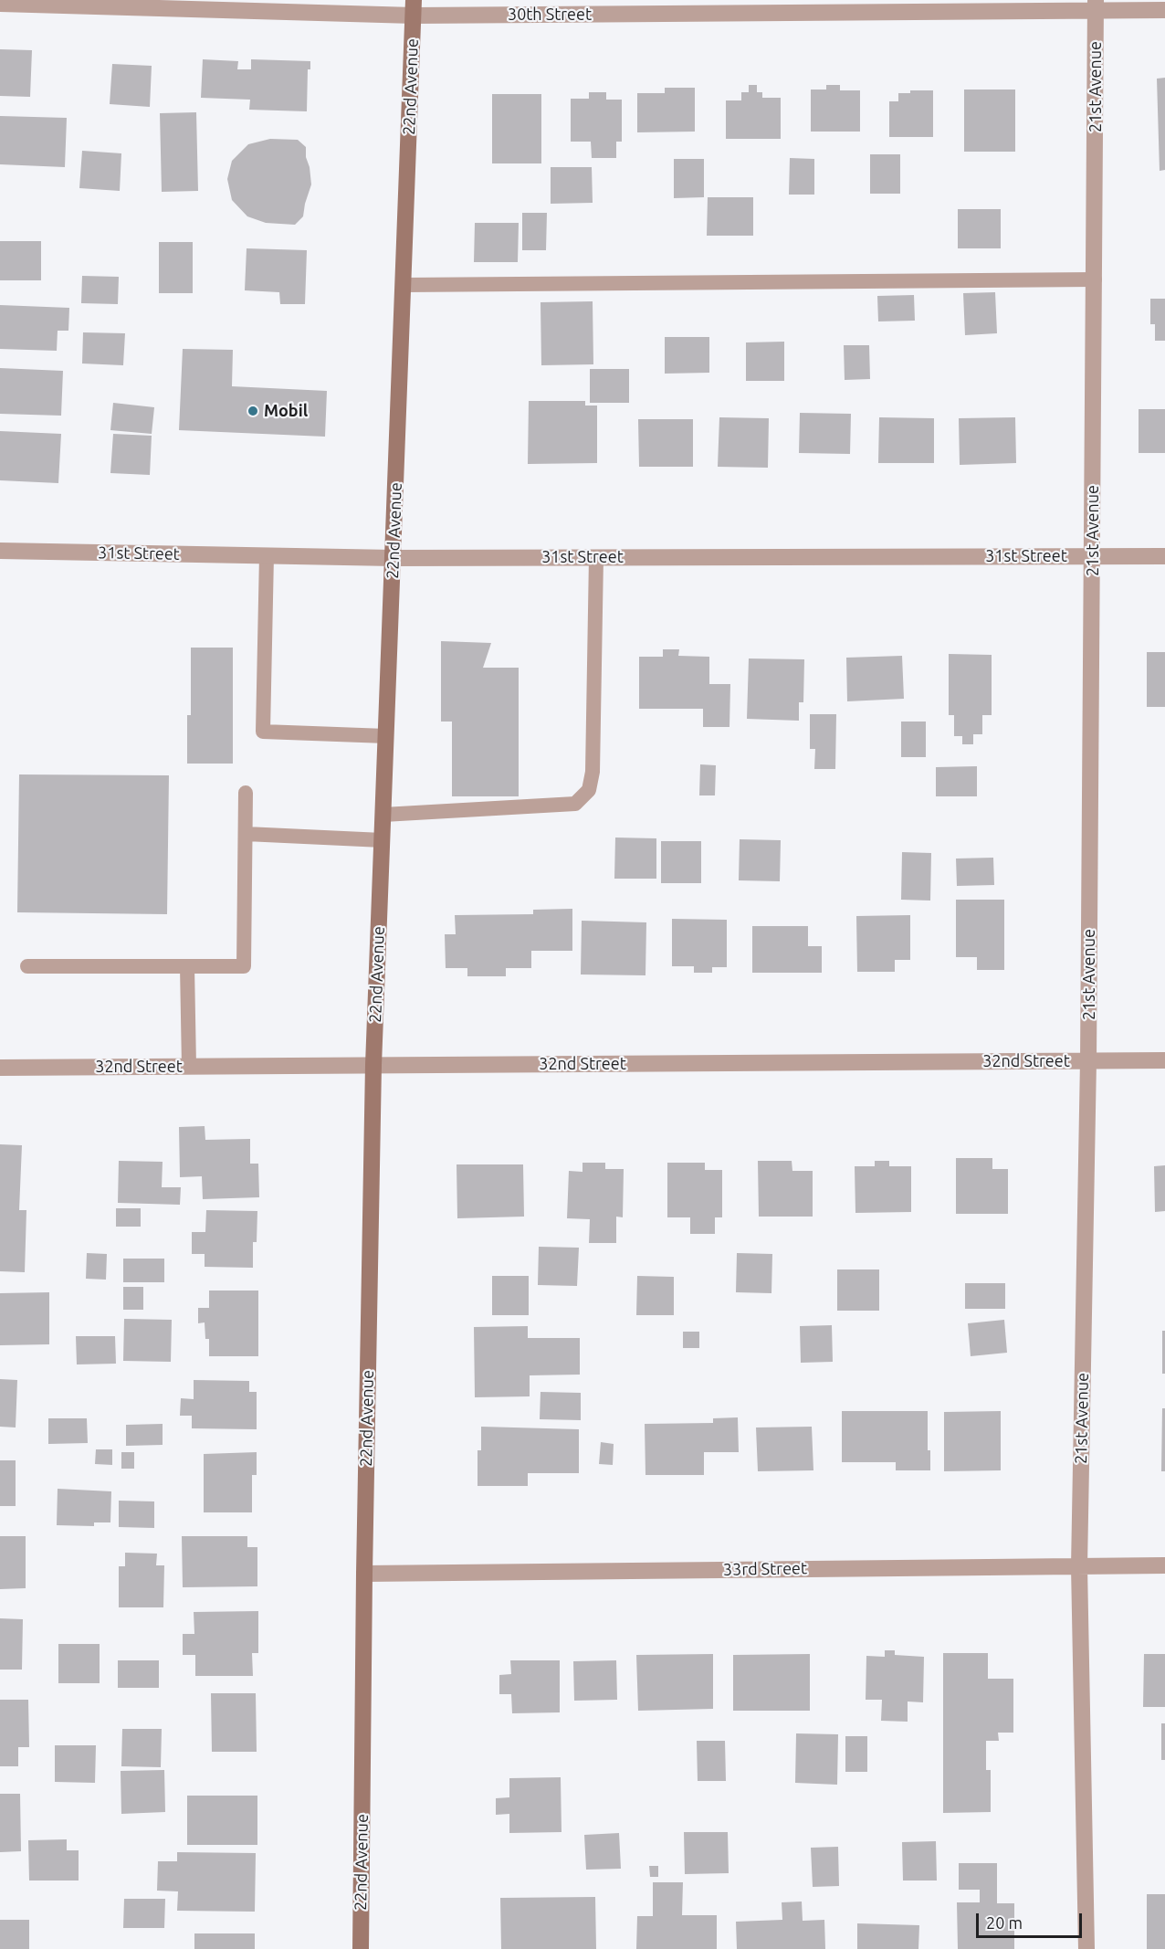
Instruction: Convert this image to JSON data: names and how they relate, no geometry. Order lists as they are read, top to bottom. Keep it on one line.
{"streets":{"street":["30th Street","22nd Avenue","21st Avenue","31st Street","32nd Street","33rd Street"]},"crossings":[["30th Street","22nd Avenue"],["30th Street","21st Avenue"],["22nd Avenue","31st Street"],["22nd Avenue","32nd Street"],["22nd Avenue","33rd Street"],["21st Avenue","31st Street"],["21st Avenue","32nd Street"],["21st Avenue","33rd Street"]],"places":["Mobil"],"scale_bar":"20 m"}
